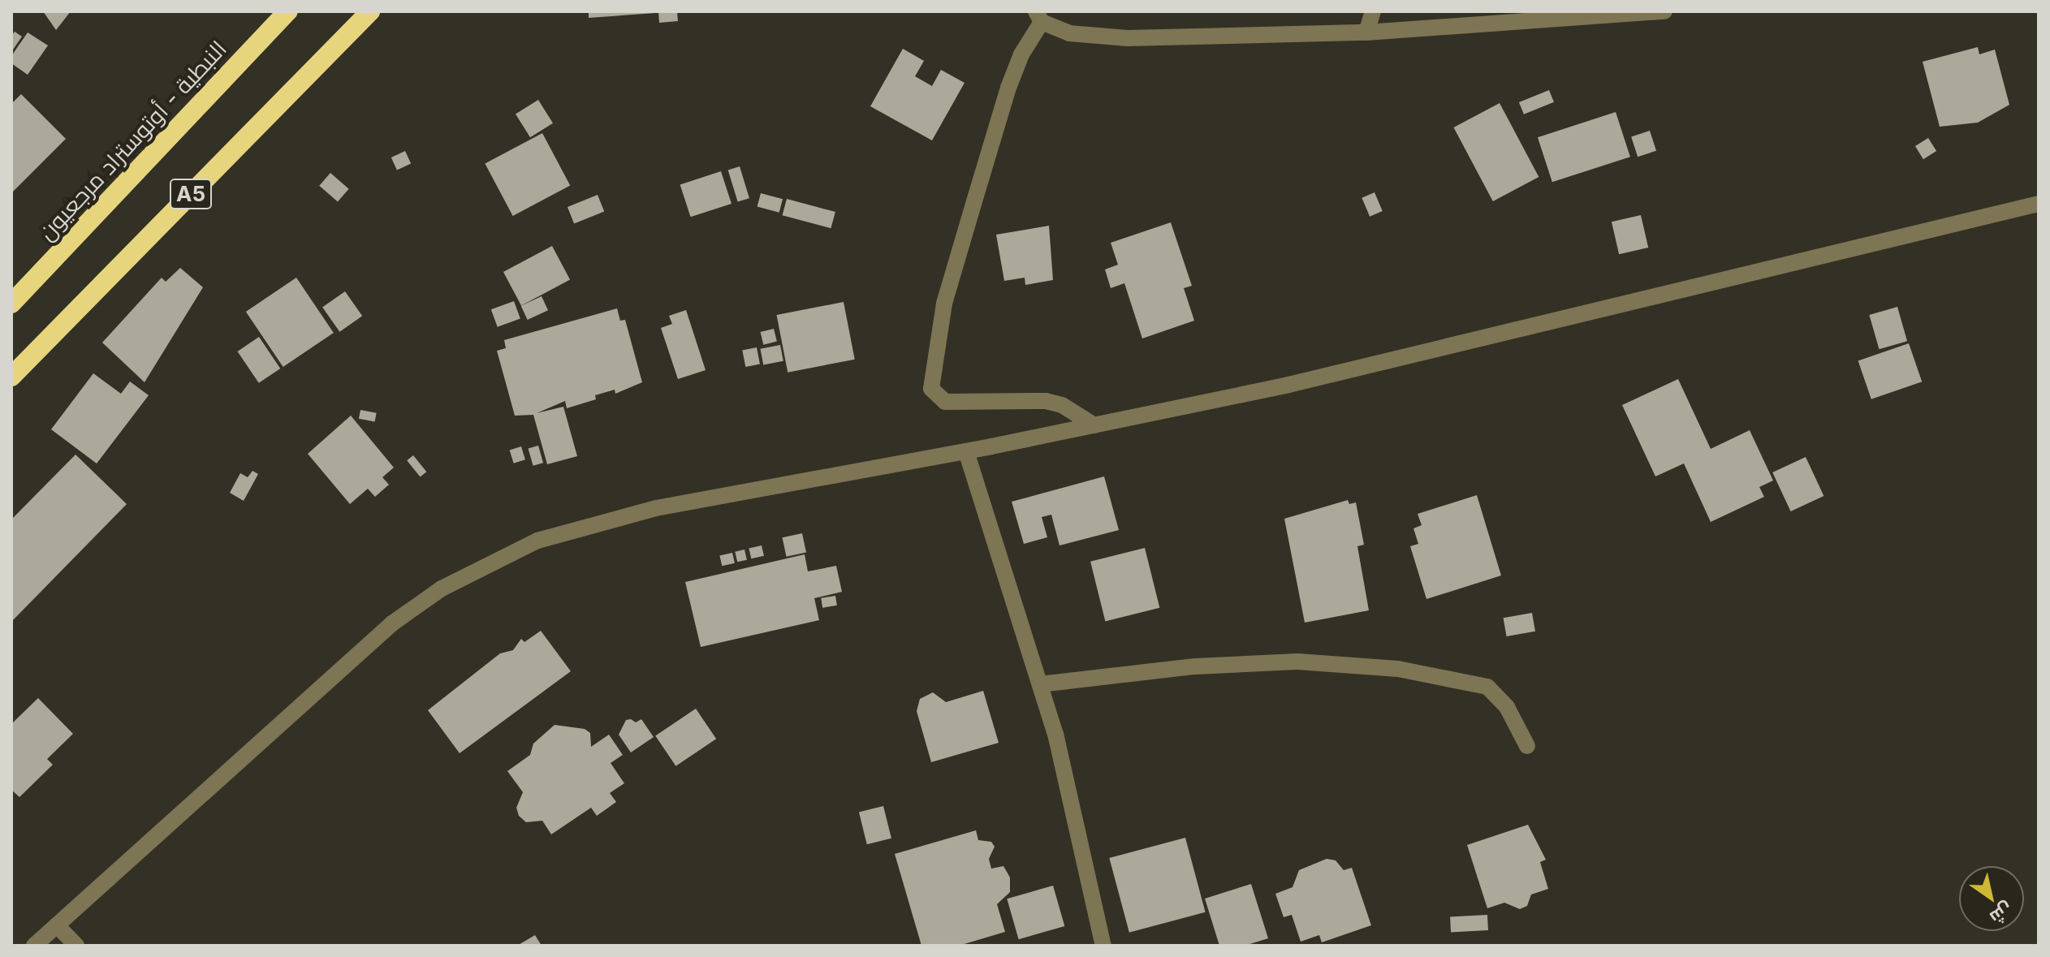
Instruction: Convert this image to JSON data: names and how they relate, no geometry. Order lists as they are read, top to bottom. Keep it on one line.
{"streets":{"highway":["النبطية - أوتوستراد مرجعيون","A5"]},"north":"bottom right"}
